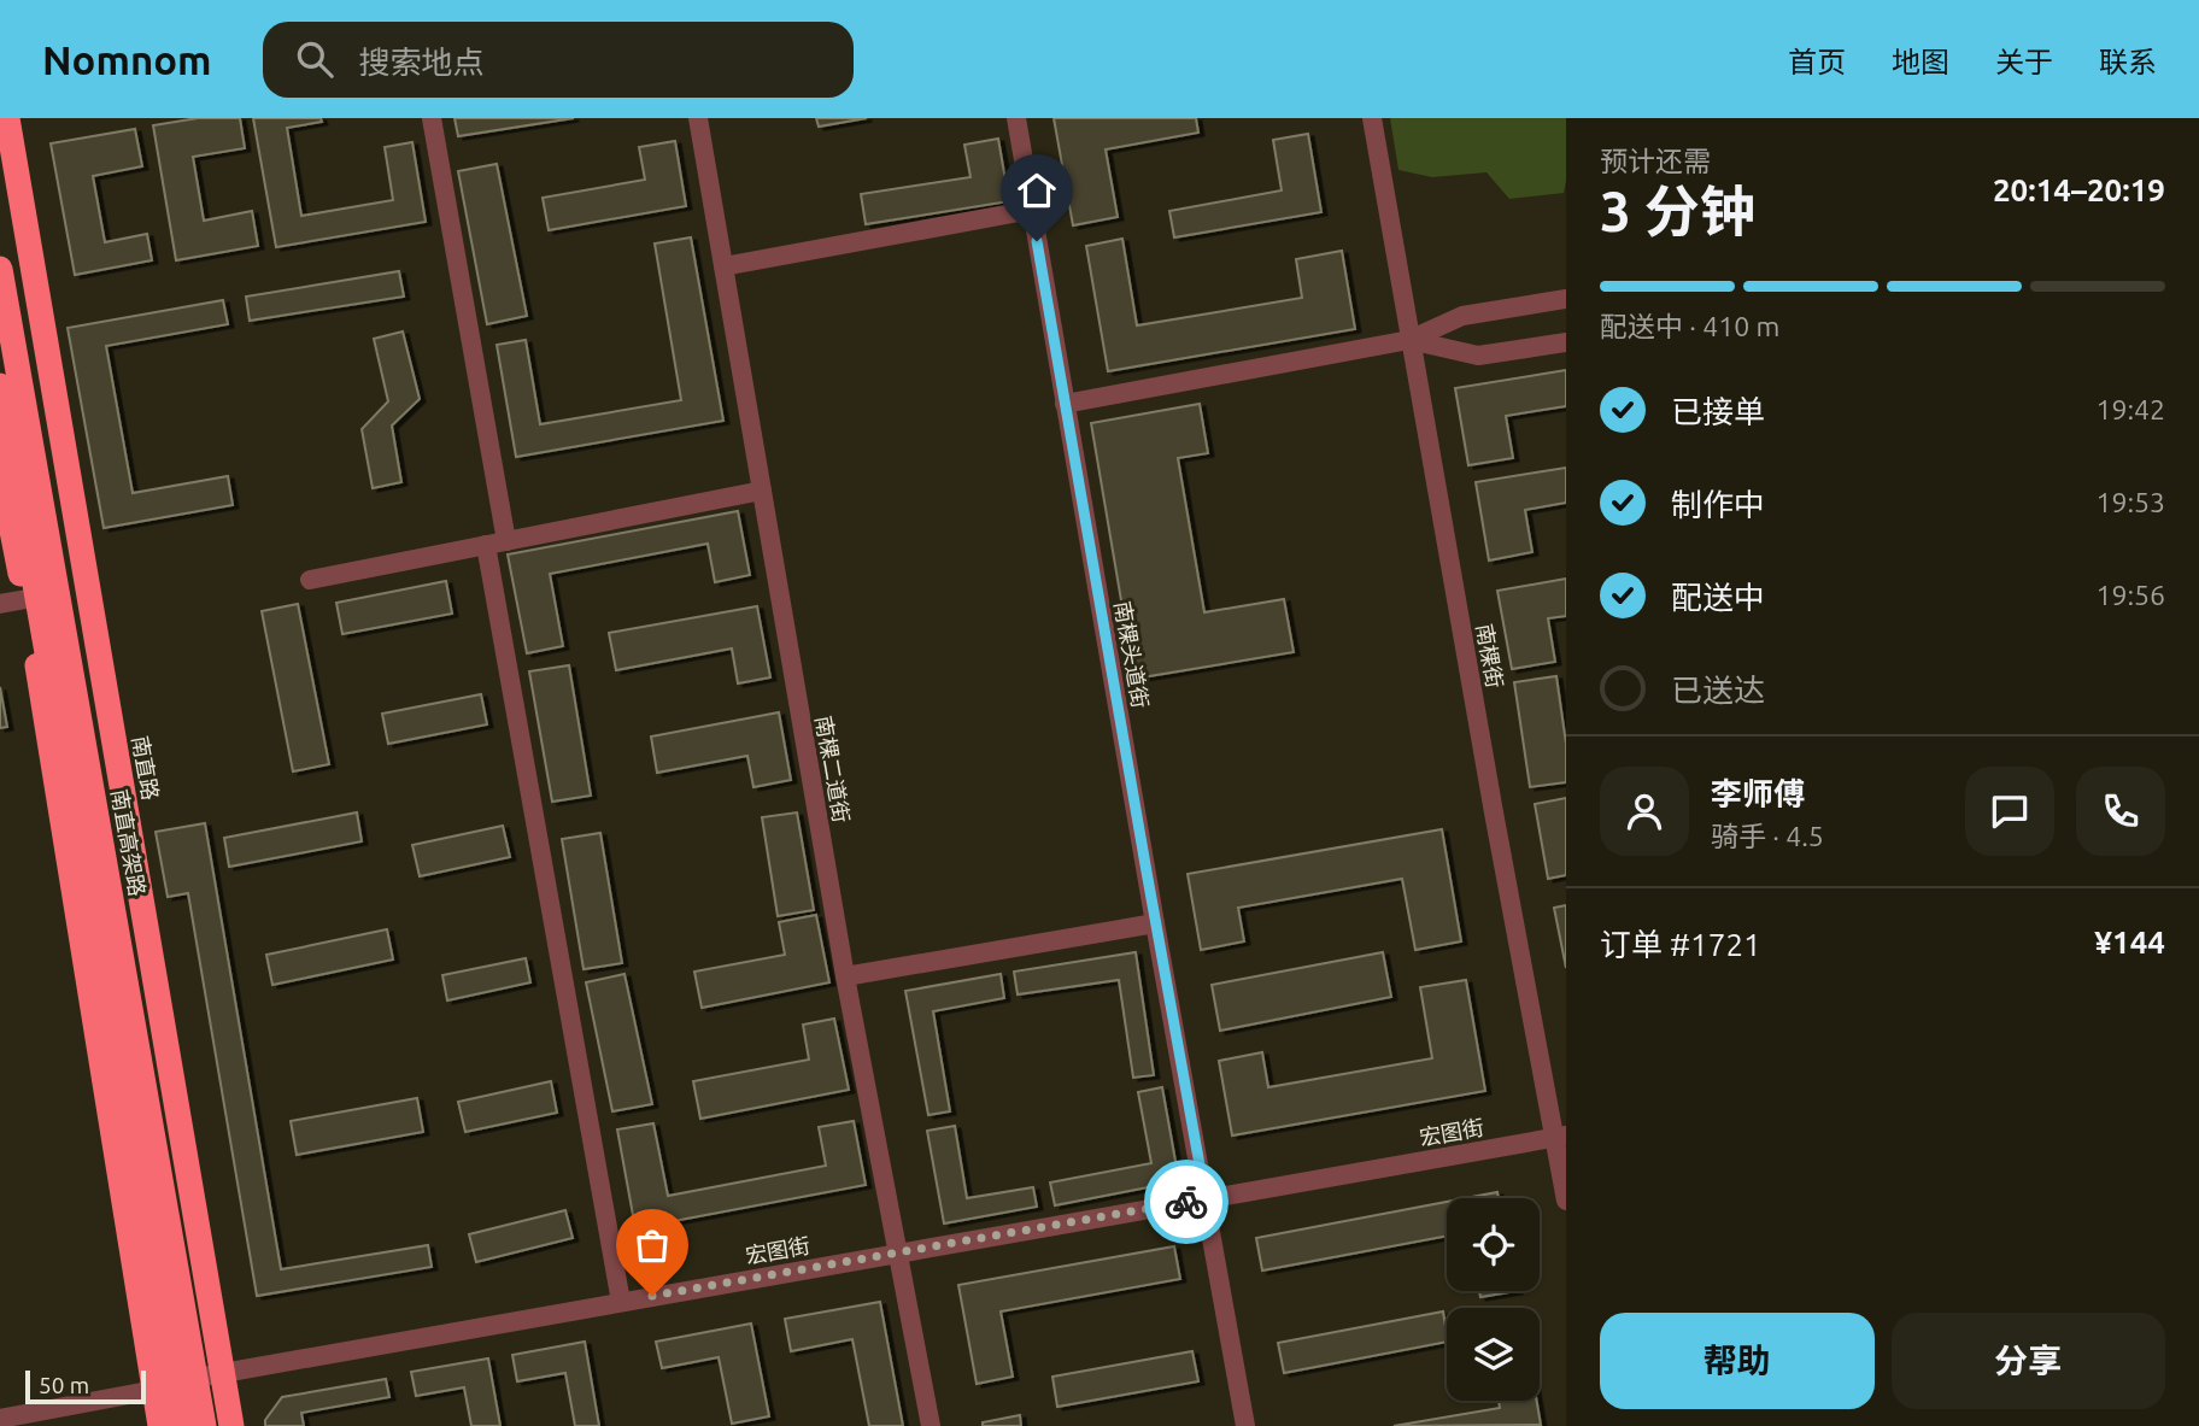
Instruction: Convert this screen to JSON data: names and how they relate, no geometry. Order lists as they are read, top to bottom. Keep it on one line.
{"streets":{"highway":["南直路","南直高架路"],"street":["南棵头道街","南棵街","南棵二道街","宏图街"]},"crossings":[["南棵头道街","宏图街"],["南棵街","宏图街"],["南直路","宏图街"],["南棵二道街","宏图街"]],"scale_bar":"50 m","page":{"header":"Nomnom","search":"搜索地点","nav":["首页","地图","关于","联系"],"heading":["3 分钟","预计还需","20:14–20:19"],"panel":["李师傅","骑手 · 4.5","订单 #1721","¥144"],"bar":"配送中 · 410 m","list":[["已接单","19:42"],["制作中","19:53"],["配送中","19:56"],"已送达"],"buttons":["帮助","分享"],"scale":"50 m"}}
